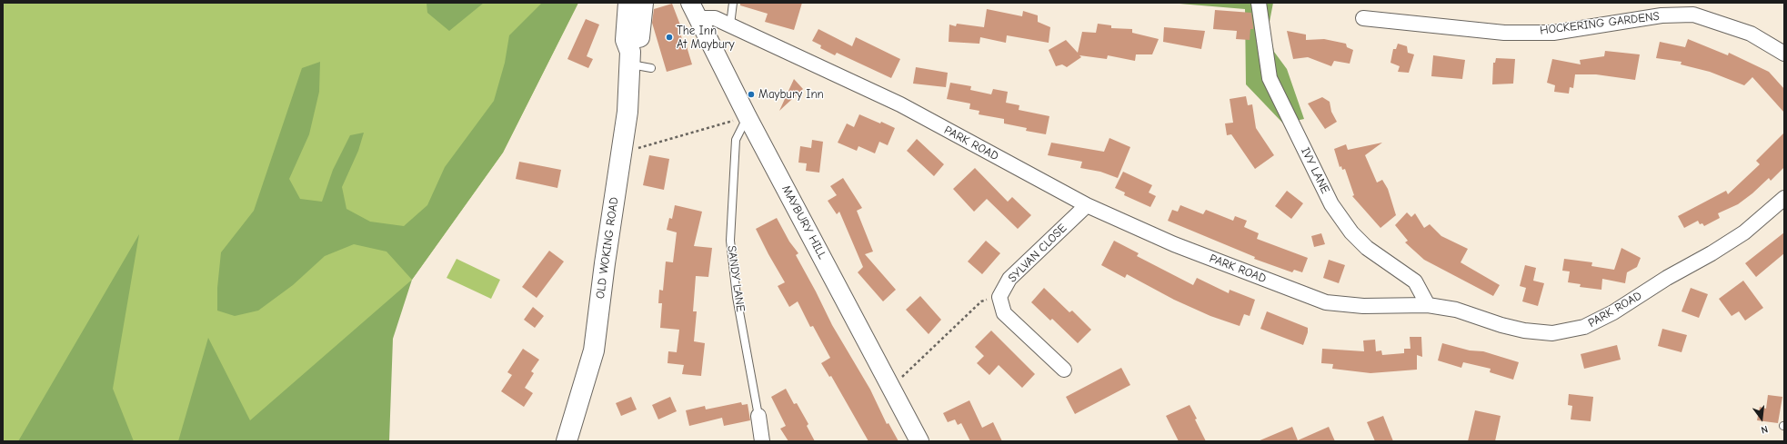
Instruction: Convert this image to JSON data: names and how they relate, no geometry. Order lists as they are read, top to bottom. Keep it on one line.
{"streets":{"main road":["OLD WOKING ROAD"],"street":["HOCKERING GARDENS","PARK ROAD","IVY LANE","MAYBURY HILL","SYLVAN CLOSE","SANDY LANE"]},"crossings":[["PARK ROAD","IVY LANE"],["PARK ROAD","MAYBURY HILL"],["PARK ROAD","SYLVAN CLOSE"],["MAYBURY HILL","SANDY LANE"]],"places":["The Inn At Maybury","Maybury Inn"],"north":"bottom"}
